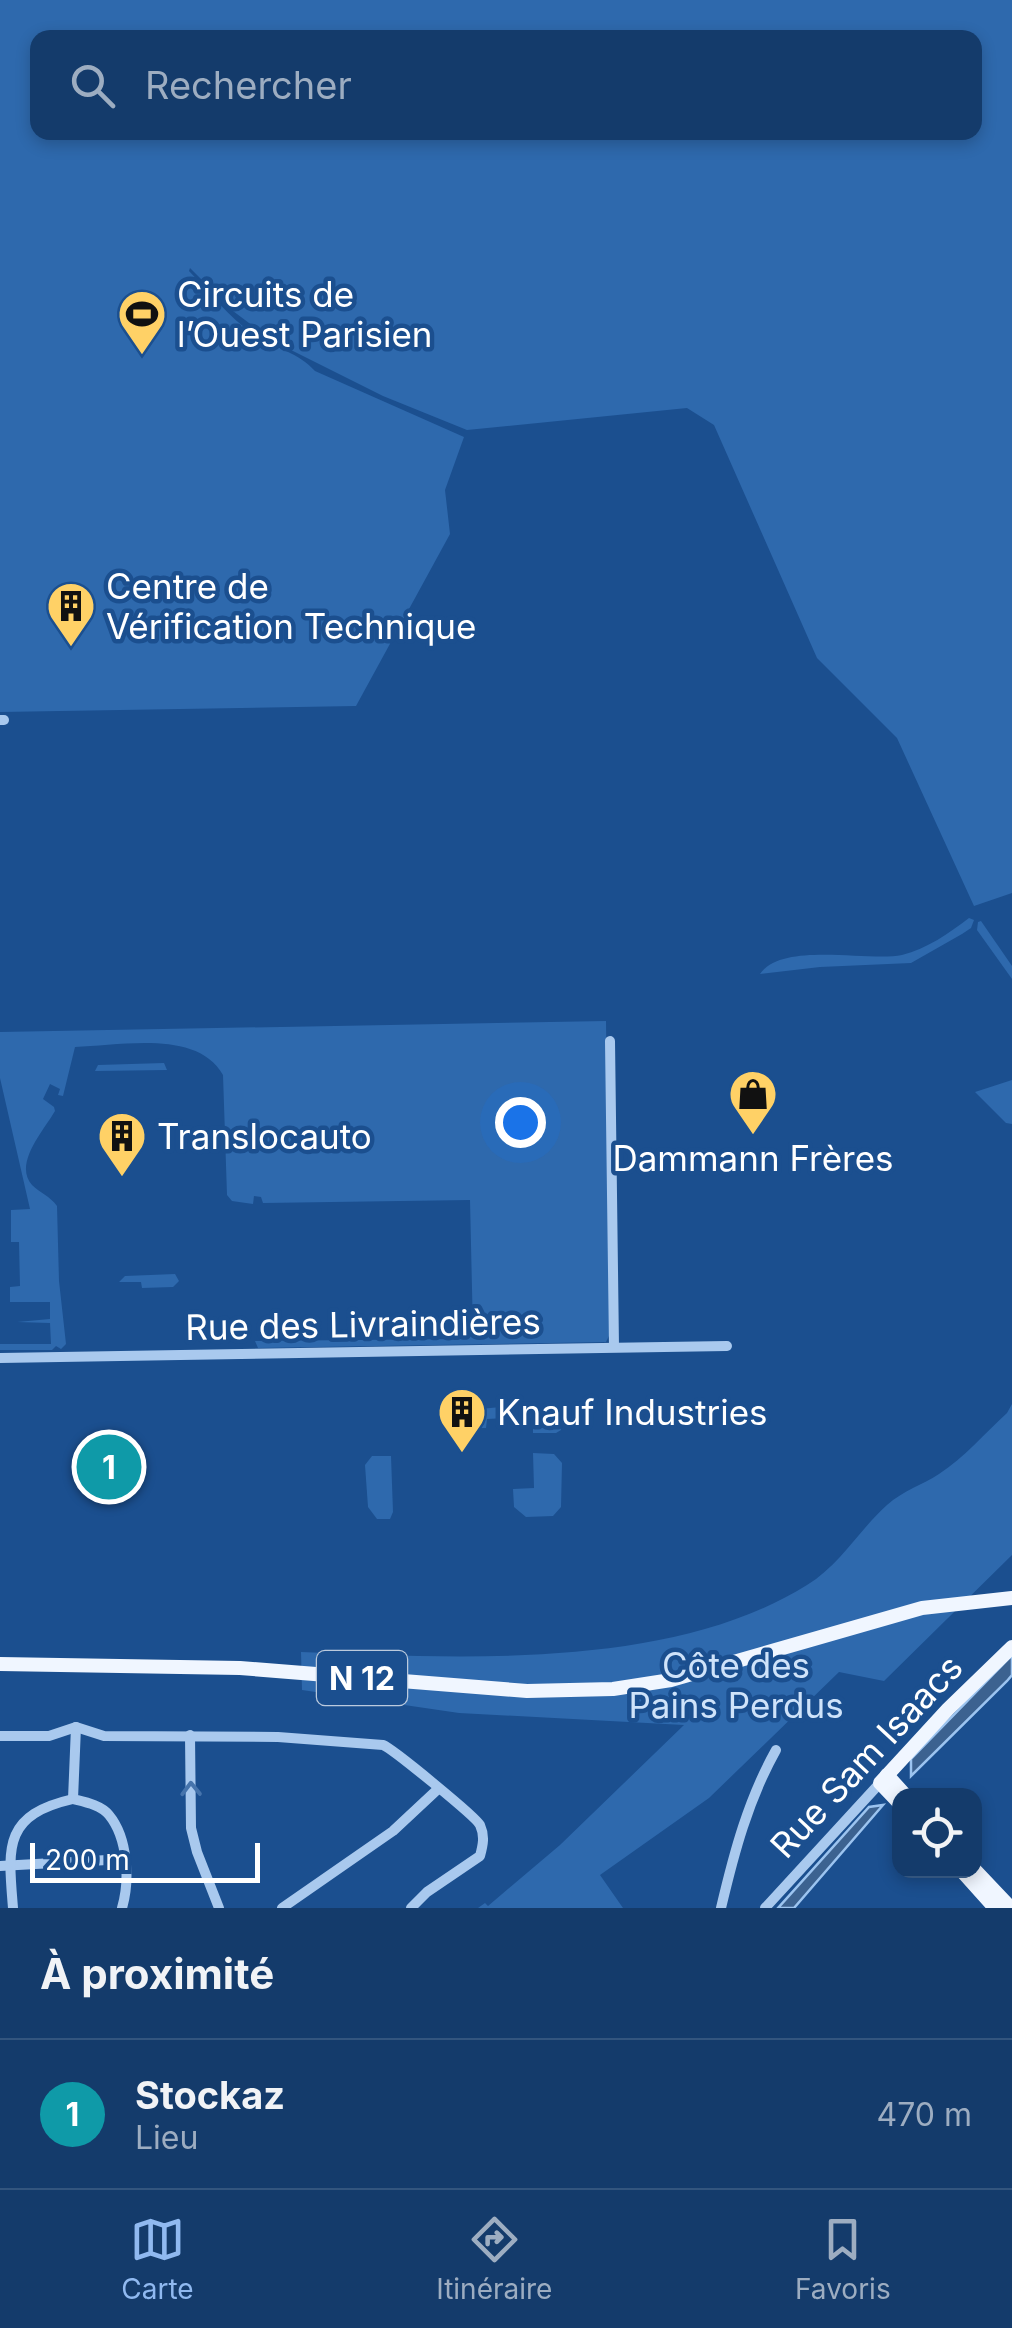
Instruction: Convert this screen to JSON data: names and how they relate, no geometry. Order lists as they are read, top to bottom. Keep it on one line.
{"streets":{"main road":["N 12","Rue Sam Isaacs"],"street":["Rue des Livraindières"]},"parks":["Côte des Pains Perdus"],"places":{"sports":["Circuits de l’Ouest Parisien"],"building":["Centre de Vérification Technique","Translocauto","Knauf Industries"],"shop":["Dammann Frères"]},"scale_bar":"200 m","page":{"search":"Rechercher","pins":"1","scale":"200 m","heading":"À proximité","list":[{"mark":"1","name":"Stockaz","note":"Lieu","value":"470 m"}],"nav":["Carte","Itinéraire","Favoris"]}}
